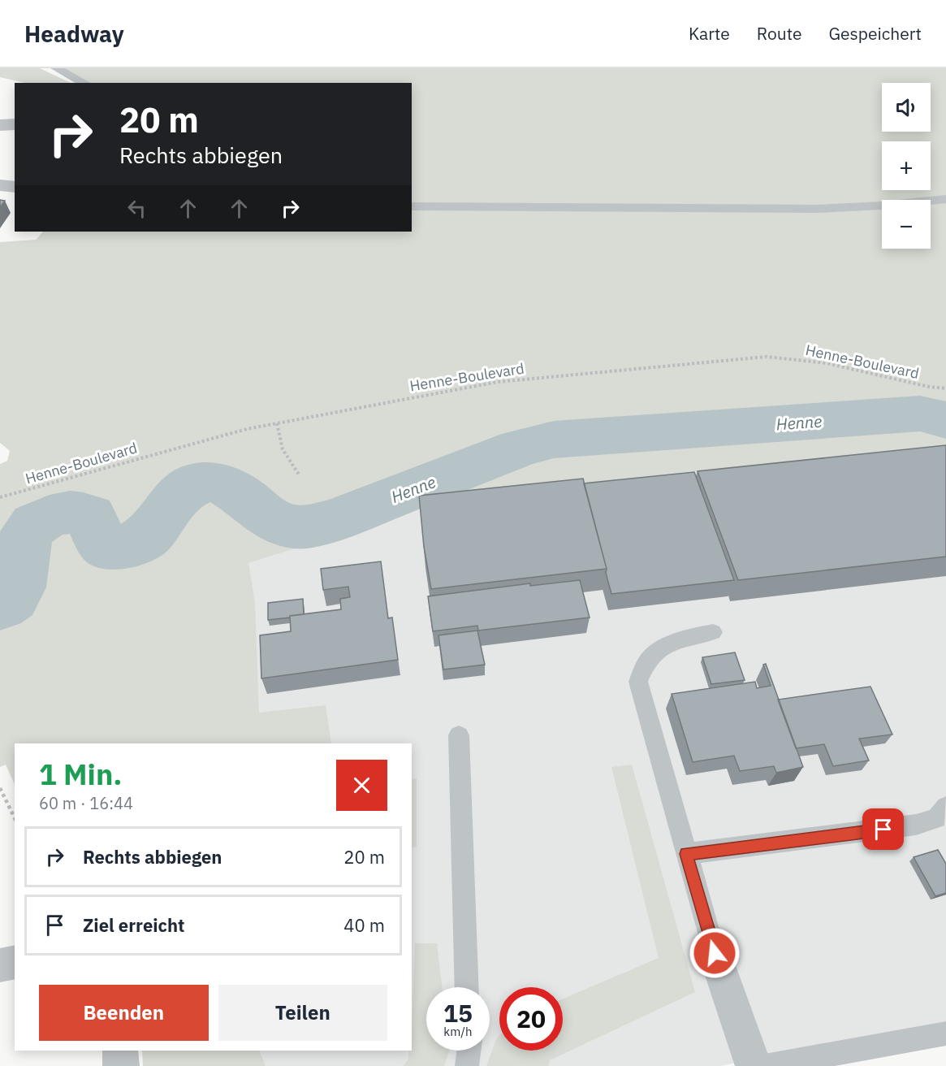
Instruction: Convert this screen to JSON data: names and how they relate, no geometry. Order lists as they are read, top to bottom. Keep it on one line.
{"streets":{"path":["Henne-Boulevard"]},"water":["Henne"],"page":{"header":"Headway","nav":["Karte","Route","Gespeichert"],"map_buttons":["+","−"],"turn":["20 m","Rechts abbiegen"],"heading":["1 Min.","60 m · 16:44"],"list":[{"name":"Rechts abbiegen","value":"20 m"},{"name":"Ziel erreicht","value":"40 m"}],"buttons":["Beenden","Teilen"],"speed":"15 km/h","limit":"20"}}
